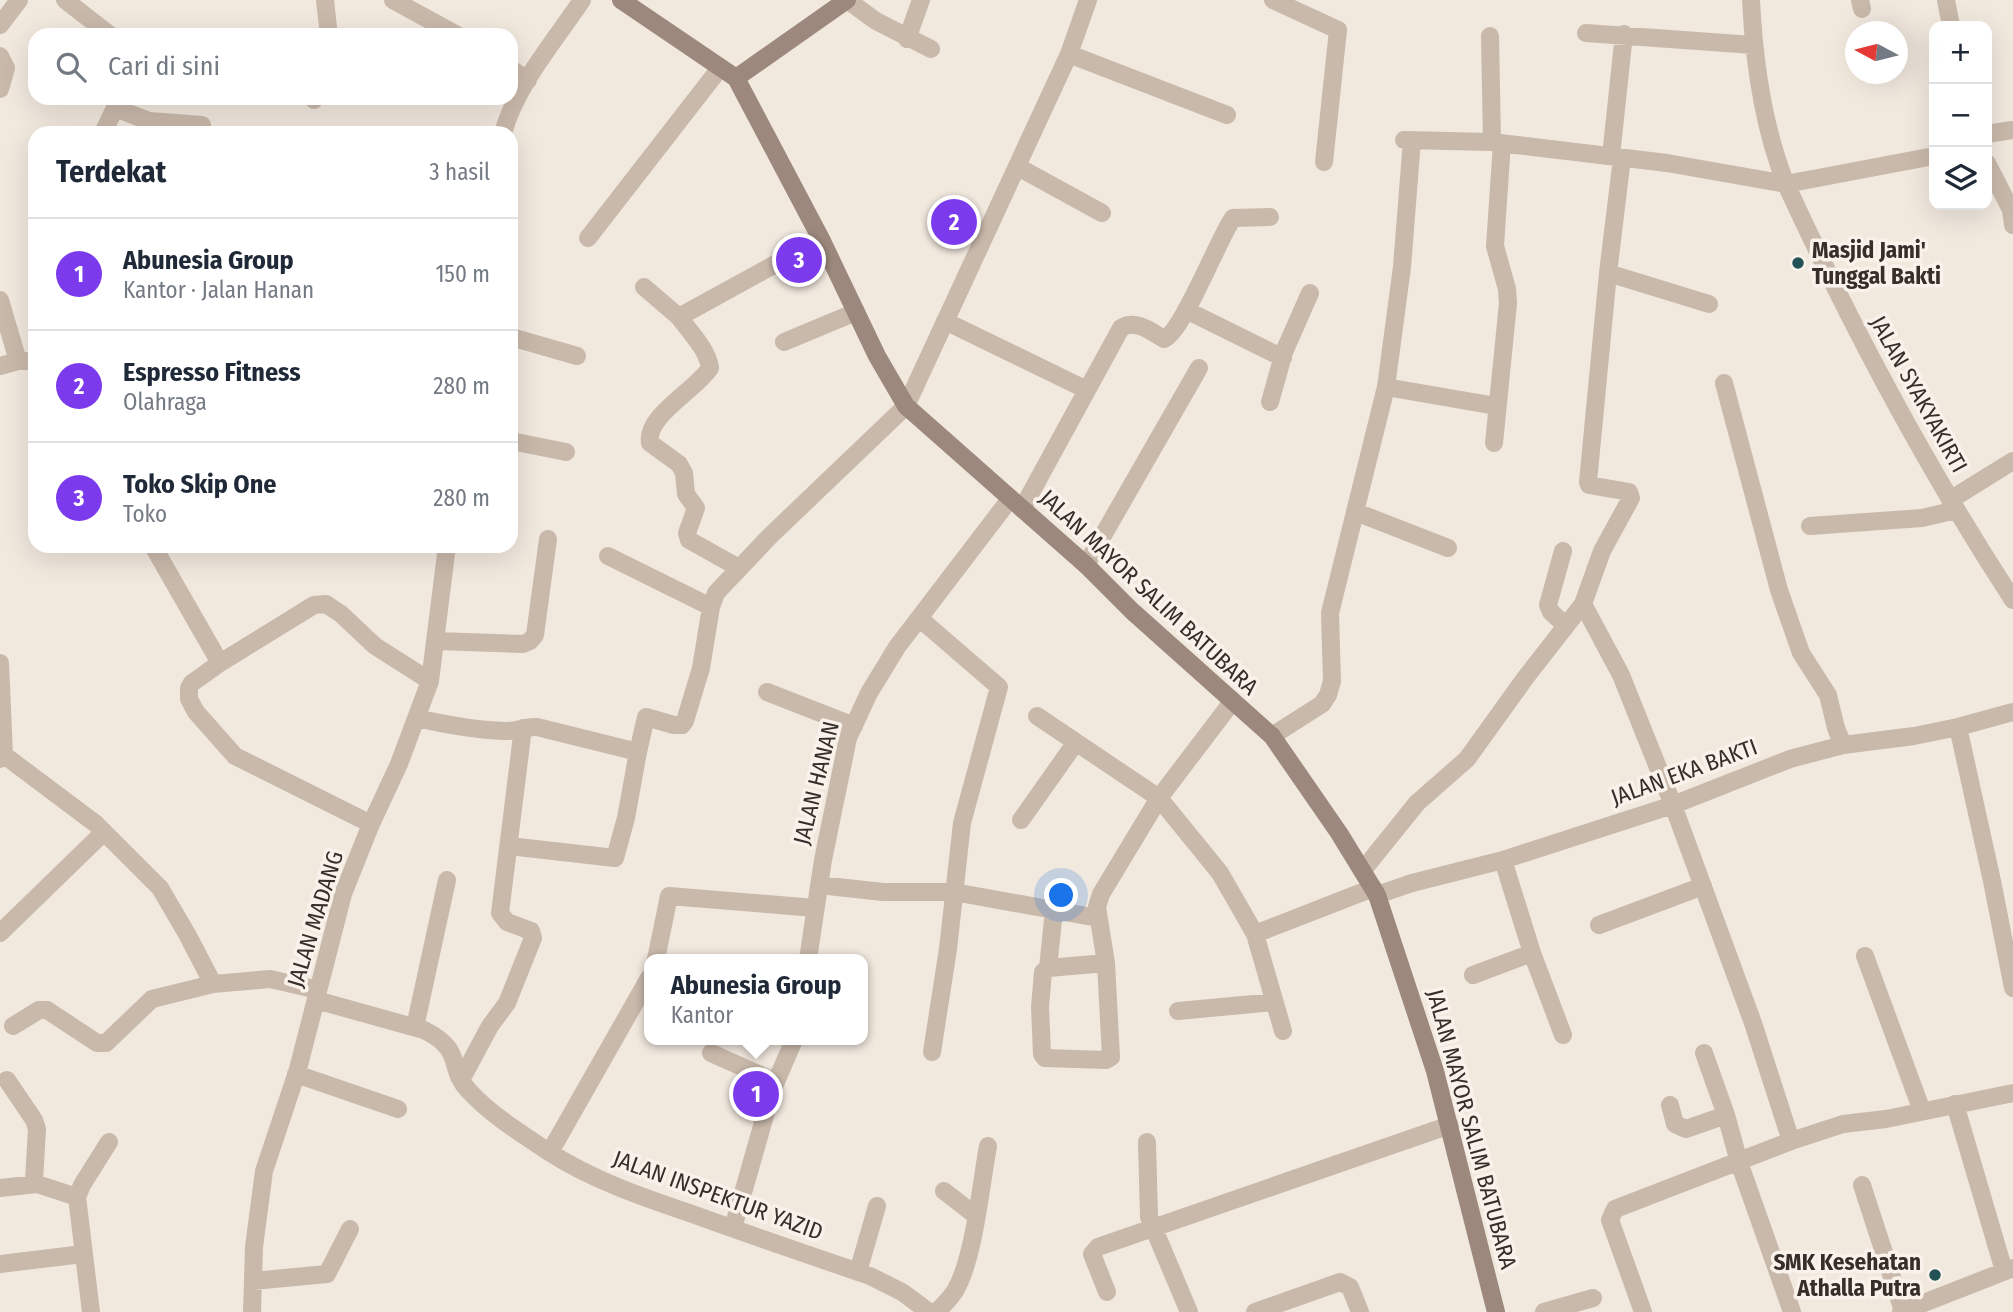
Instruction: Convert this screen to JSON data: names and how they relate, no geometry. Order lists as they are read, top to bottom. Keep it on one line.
{"streets":{"street":["JALAN SYAKYAKIRTI","JALAN MAYOR SALIM BATUBARA","JALAN EKA BAKTI","JALAN HANAN","JALAN MADANG","JALAN INSPEKTUR YAZID"]},"crossings":[["JALAN MAYOR SALIM BATUBARA","JALAN EKA BAKTI"],["JALAN MAYOR SALIM BATUBARA","JALAN HANAN"]],"places":["Masjid Jami' Tunggal Bakti","SMK Kesehatan Athalla Putra"],"north":"left","page":{"map_buttons":["+","−"],"search":"Cari di sini","heading":["Terdekat","3 hasil"],"pins":["2","3","1"],"list":[{"mark":"1","name":"Abunesia Group","note":"Kantor · Jalan Hanan","value":"150 m"},{"mark":"2","name":"Espresso Fitness","note":"Olahraga","value":"280 m"},{"mark":"3","name":"Toko Skip One","note":"Toko","value":"280 m"}],"popup":["Abunesia Group","Kantor"]}}
